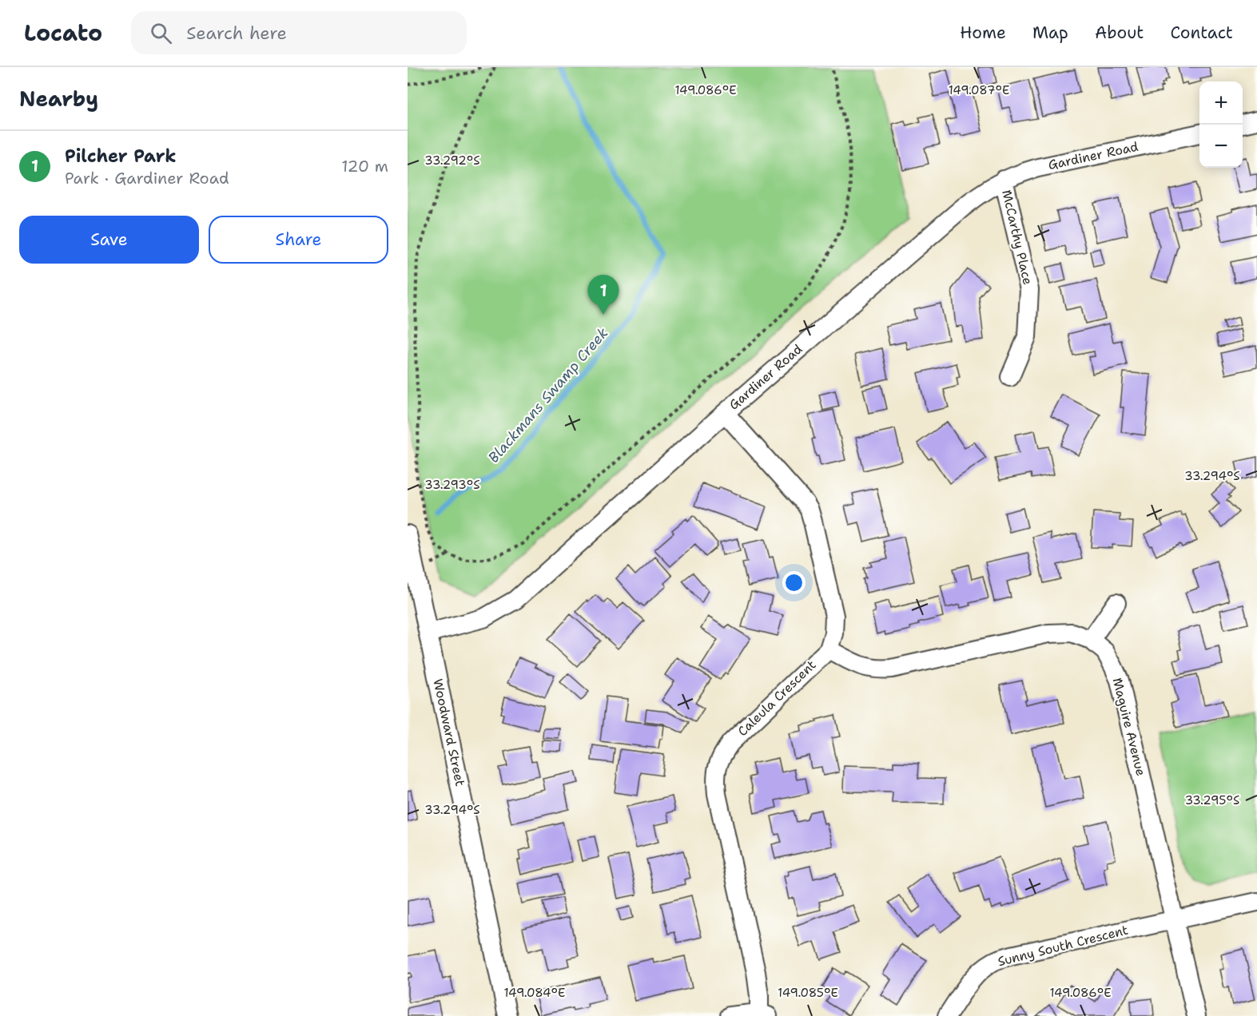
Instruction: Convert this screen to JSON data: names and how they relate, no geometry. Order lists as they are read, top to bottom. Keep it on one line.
{"streets":{"street":["Gardiner Road","McCarthy Place","Caleula Crescent","Maguire Avenue","Woodward Street","Sunny South Crescent"]},"crossings":[["Gardiner Road","McCarthy Place"],["Gardiner Road","Woodward Street"],["Caleula Crescent","Maguire Avenue"],["Maguire Avenue","Sunny South Crescent"]],"water":["Blackmans Swamp Creek"],"page":{"header":"Locato","search":"Search here","nav":["Home","Map","About","Contact"],"heading":"Nearby","map_buttons":["+","−"],"list":[{"mark":"1","name":"Pilcher Park","note":"Park · Gardiner Road","value":"120 m"}],"buttons":["Save","Share"],"pins":"1"},"coordinates":["149.086°E","149.087°E","33.292°S","33.294°S","33.293°S","33.295°S","149.084°E","149.085°E"]}
